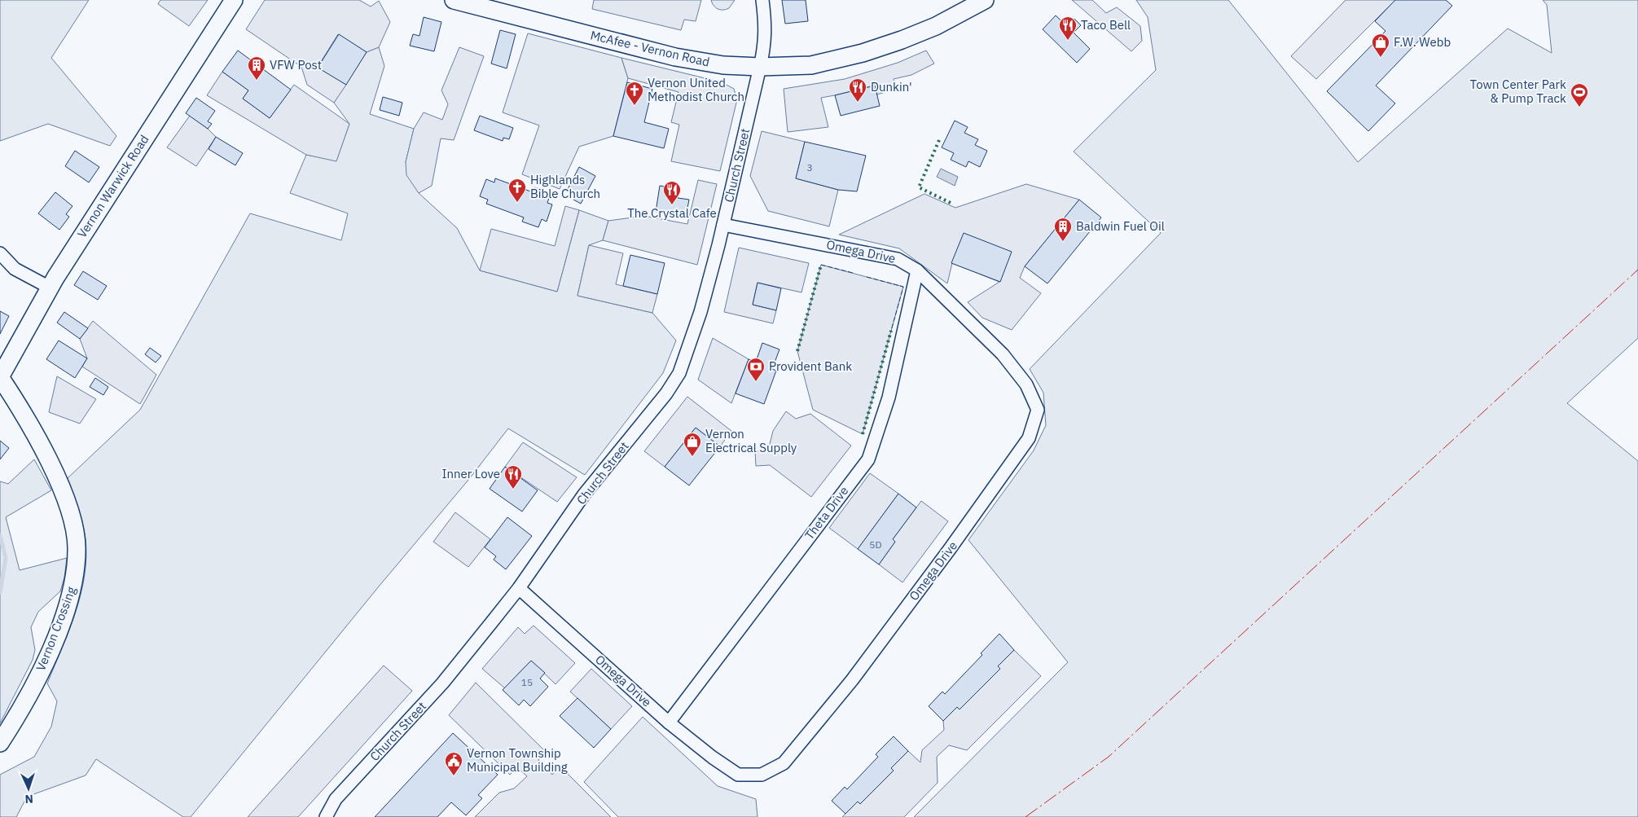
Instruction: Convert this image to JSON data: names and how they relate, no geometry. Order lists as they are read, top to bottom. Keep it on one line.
{"streets":{"main road":["McAfee - Vernon Road","Vernon Warwick Road","Vernon Crossing"],"street":["Church Street","Omega Drive","Theta Drive"]},"crossings":[["McAfee - Vernon Road","Church Street"],["Church Street","Omega Drive"],["Vernon Warwick Road","Vernon Crossing"],["Omega Drive","Theta Drive"]],"places":{"restaurant":["Taco Bell","Dunkin'","The Crystal Cafe","Inner Love"],"shop":["F.W. Webb","Vernon Electrical Supply"],"building":["VFW Post","Baldwin Fuel Oil"],"church":["Vernon United Methodist Church","Highlands Bible Church"],"sports":["Town Center Park & Pump Track"],"bank":["Provident Bank"],"public building":["Vernon Township Municipal Building"]},"house_numbers":["3","5D","15"],"north":"bottom"}
